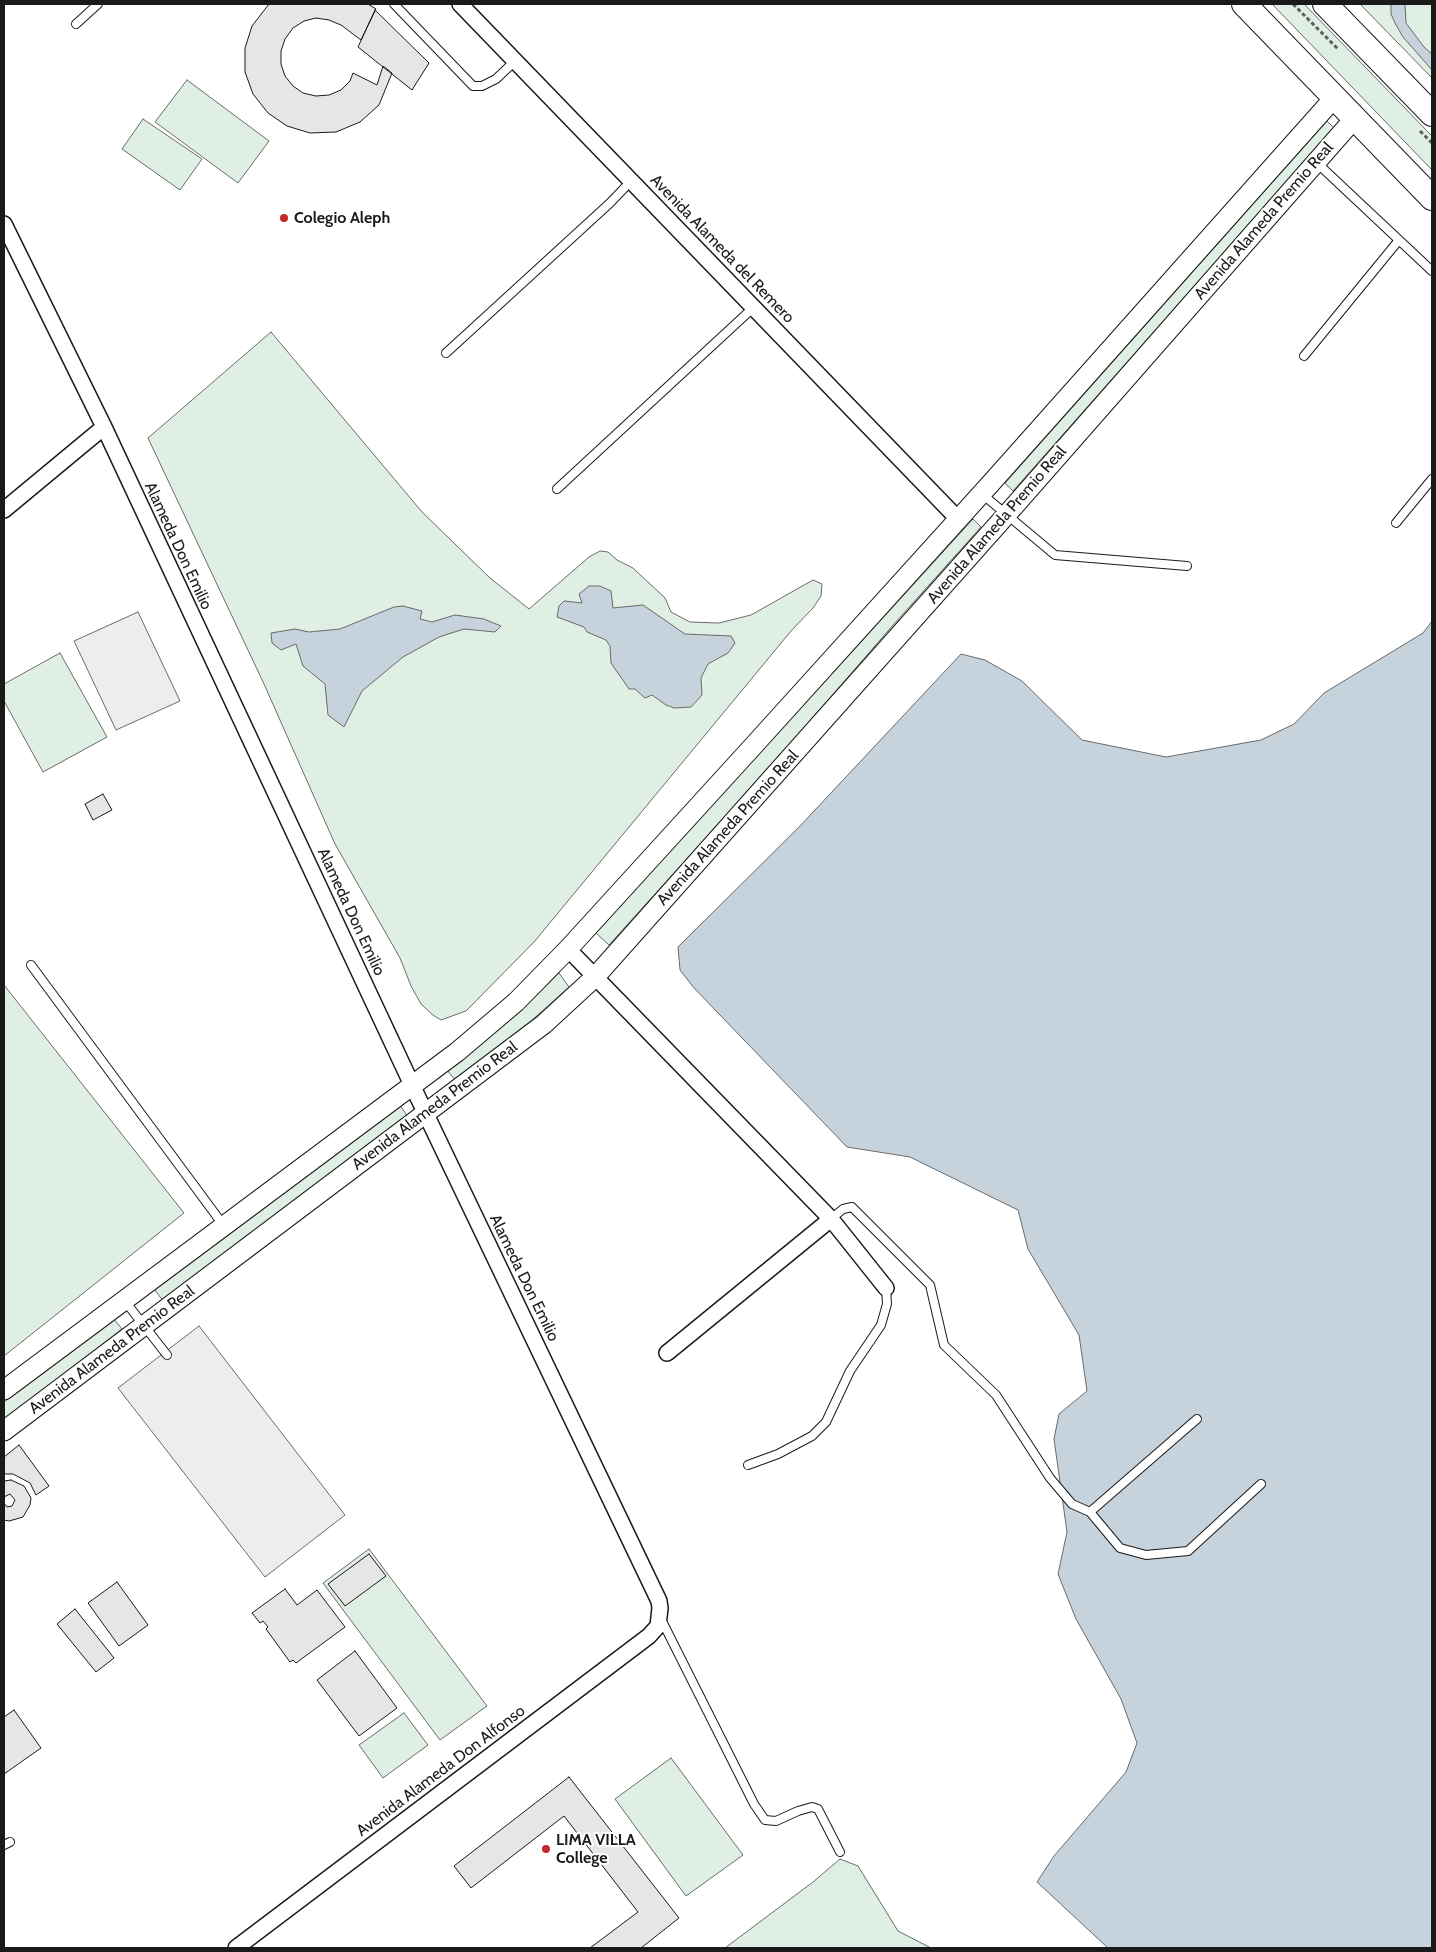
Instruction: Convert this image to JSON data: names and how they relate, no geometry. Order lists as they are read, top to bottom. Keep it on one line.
{"streets":{"street":["Avenida Alameda Premio Real","Avenida Alameda del Remero","Alameda Don Emilio","Avenida Alameda Don Alfonso"]},"crossings":[["Avenida Alameda Premio Real","Avenida Alameda del Remero"],["Avenida Alameda Premio Real","Alameda Don Emilio"],["Alameda Don Emilio","Avenida Alameda Don Alfonso"]],"places":["Colegio Aleph","LIMA VILLA College"]}
